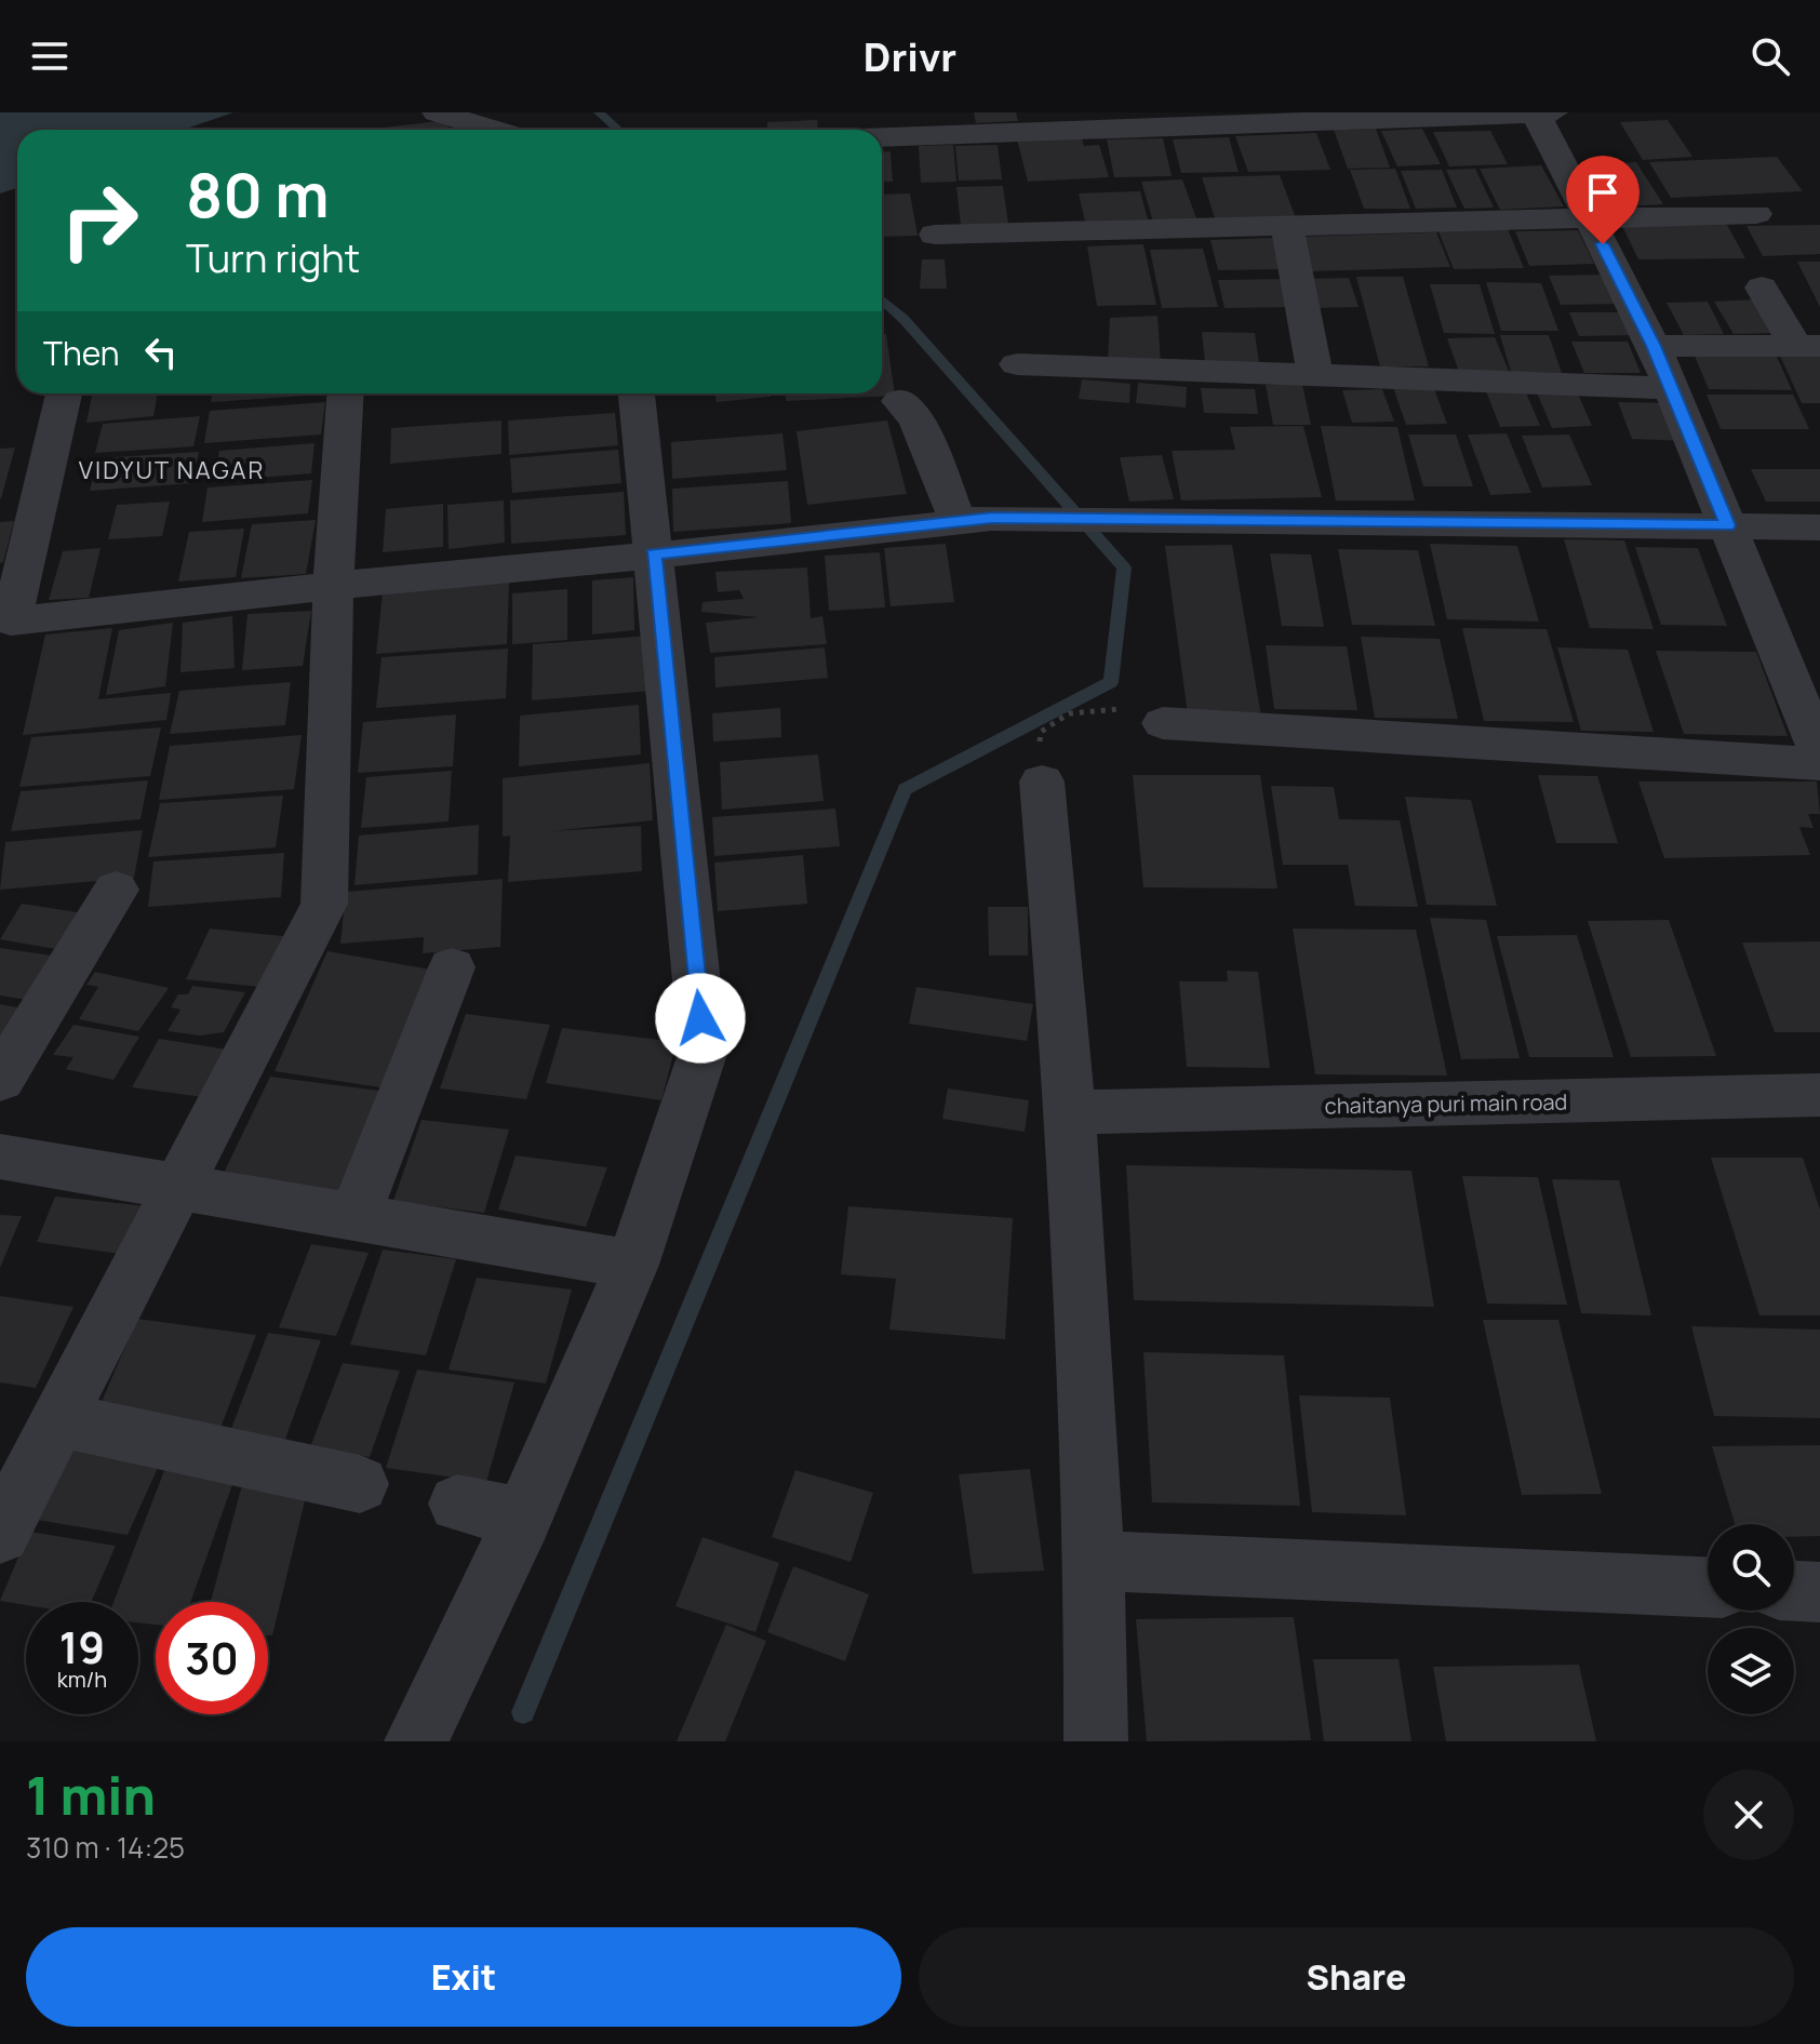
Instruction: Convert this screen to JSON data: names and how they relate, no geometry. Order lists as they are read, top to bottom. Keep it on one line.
{"streets":{"street":["chaitanya puri main road"]},"districts":["VIDYUT NAGAR"],"page":{"header":"Drivr","turn":["80 m","Turn right"],"then":"Then","speed":"19 km/h","limit":"30","heading":["1 min","310 m · 14:25"],"buttons":["Exit","Share"]}}
